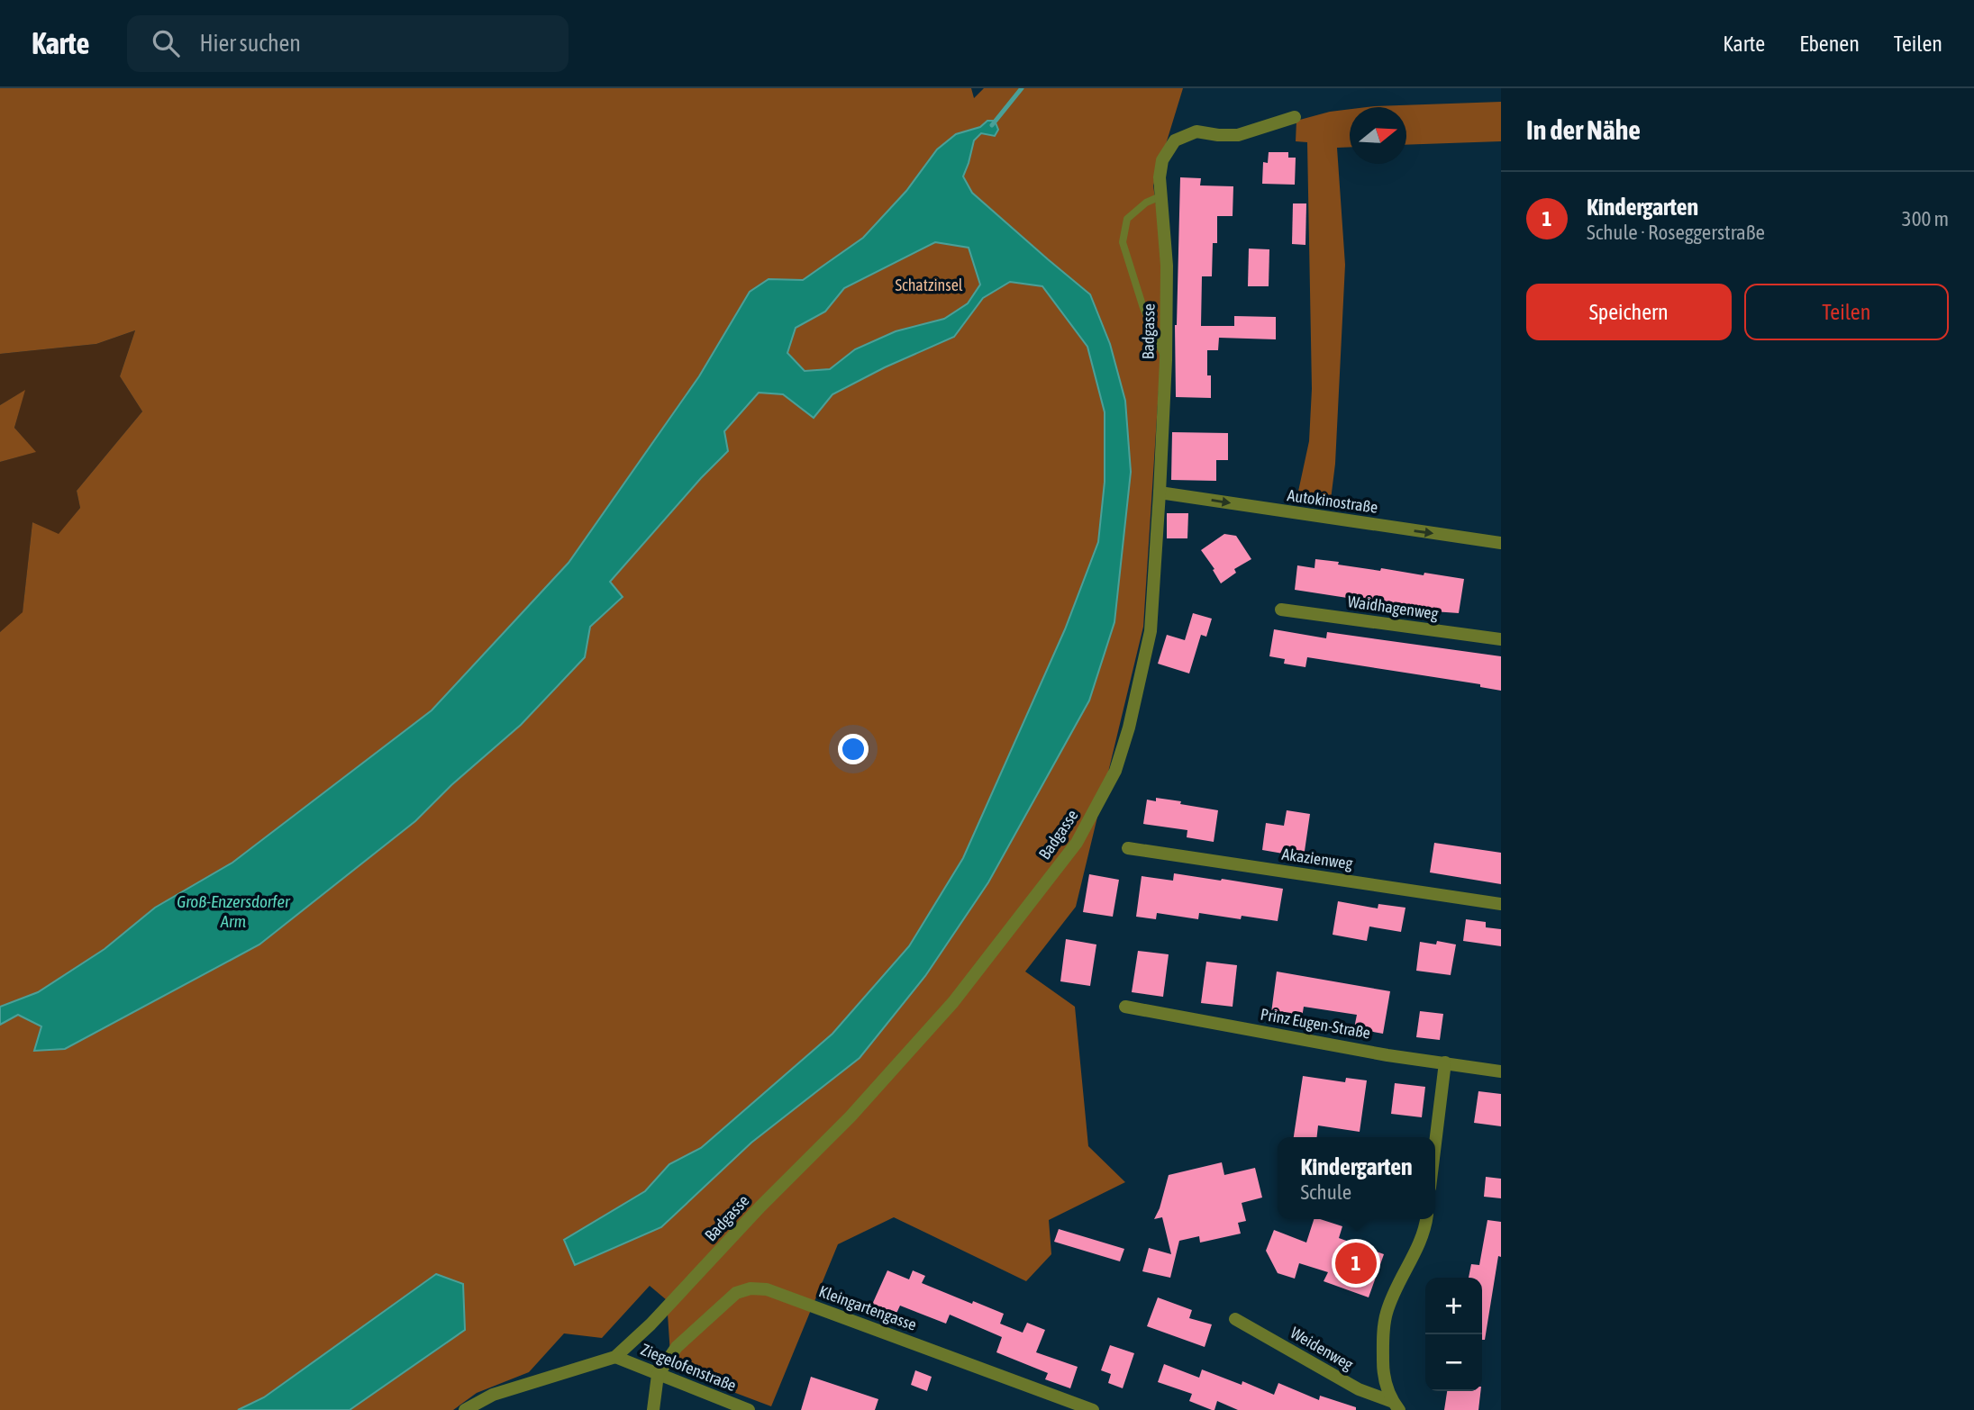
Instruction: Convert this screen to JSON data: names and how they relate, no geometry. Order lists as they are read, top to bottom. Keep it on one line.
{"streets":{"street":["Badgasse","Autokinostraße","Waidhagenweg","Akazienweg","Prinz Eugen-Straße","Kleingartengasse","Weidenweg","Ziegelofenstraße"]},"crossings":[["Badgasse","Autokinostraße"],["Badgasse","Ziegelofenstraße"],["Kleingartengasse","Ziegelofenstraße"]],"one_way":["Autokinostraße"],"water":["Groß-Enzersdorfer Arm"],"parks":["Schatzinsel"],"north":"right","page":{"header":"Karte","search":"Hier suchen","nav":["Karte","Ebenen","Teilen"],"heading":"In der Nähe","list":[{"mark":"1","name":"Kindergarten","note":"Schule · Roseggerstraße","value":"300 m"}],"buttons":["Speichern","Teilen"],"popup":["Kindergarten","Schule"],"pins":"1","map_buttons":["+","−"]}}
